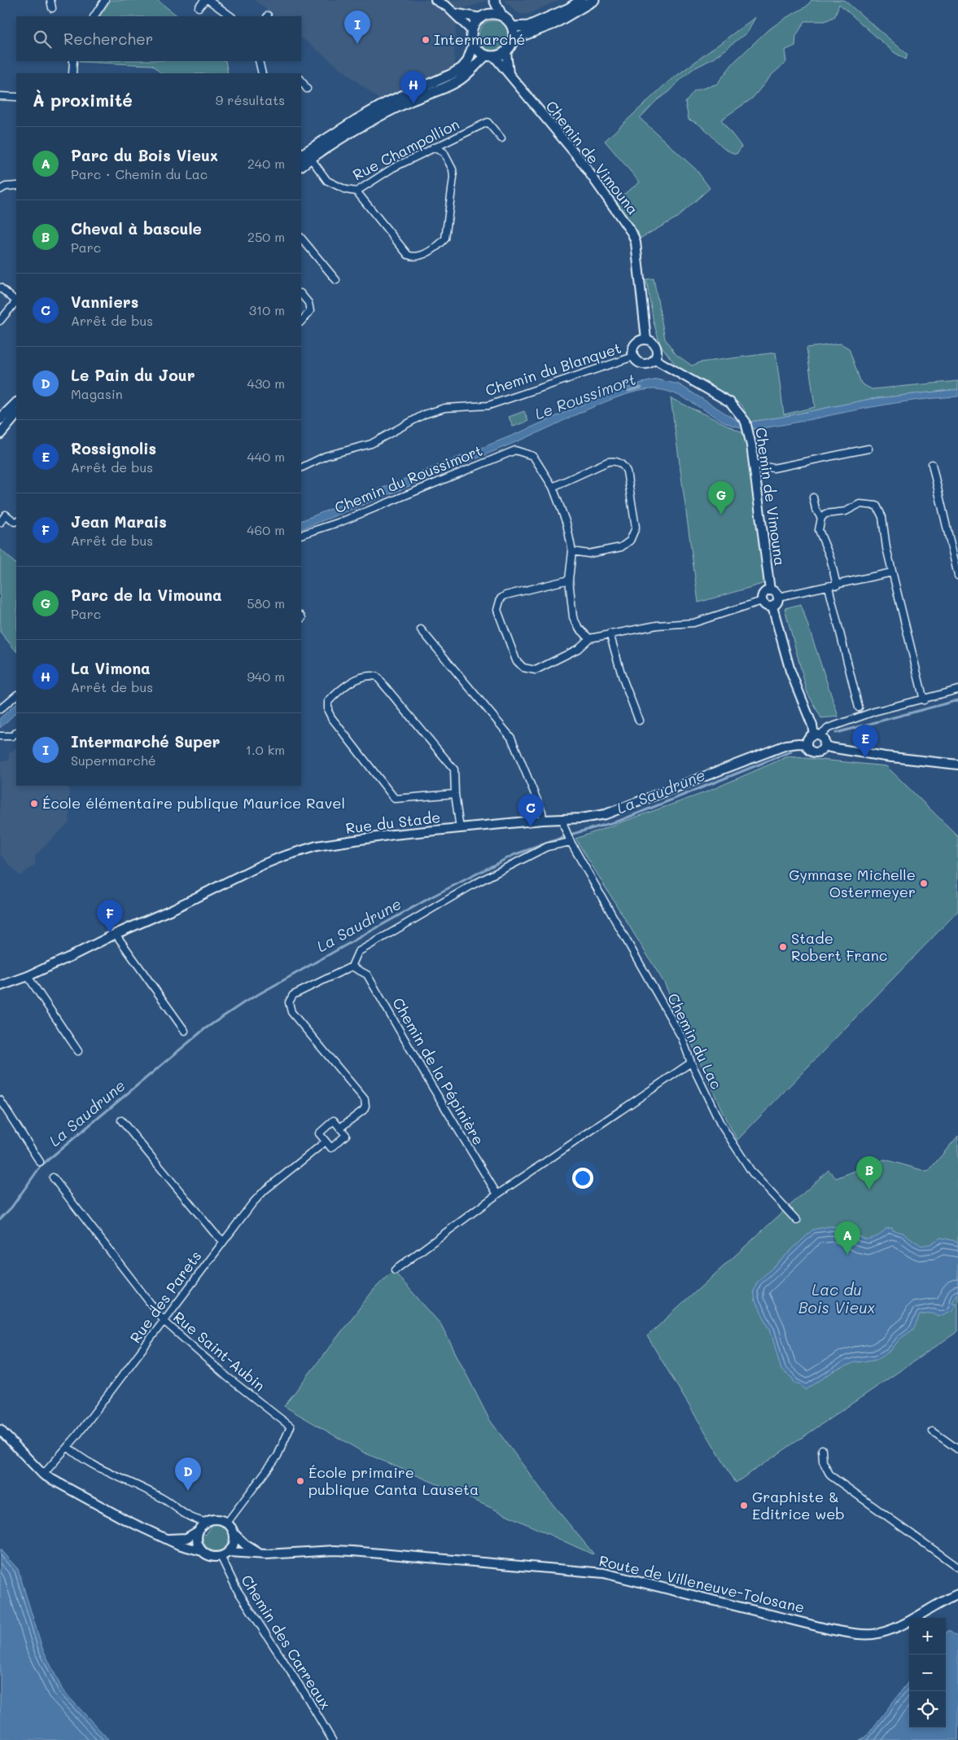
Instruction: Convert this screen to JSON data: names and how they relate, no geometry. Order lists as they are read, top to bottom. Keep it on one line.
{"streets":{"street":["Rue Champollion","Chemin de Vimouna","Chemin du Blanquet","Chemin du Roussimort","Rue du Stade","Chemin du Lac","Chemin de la Pépinière","Rue des Parets","Rue Saint-Aubin","Route de Villeneuve-Tolosane","Chemin des Carreaux"]},"crossings":[["Chemin de Vimouna","Chemin du Blanquet"],["Rue du Stade","Chemin du Lac"],["Rue des Parets","Rue Saint-Aubin"],["Rue Saint-Aubin","Route de Villeneuve-Tolosane"],["Rue Saint-Aubin","Chemin des Carreaux"],["Route de Villeneuve-Tolosane","Chemin des Carreaux"]],"water":["Le Roussimort","La Saudrune","Lac du Bois Vieux"],"places":["Intermarché","École élémentaire publique Maurice Ravel","Gymnase Michelle Ostermeyer","Stade Robert Franc","École primaire publique Canta Lauseta","Graphiste & Editrice web"],"page":{"pins":["I","H","G","E","C","F","B","A","D"],"search":"Rechercher","heading":["À proximité","9 résultats"],"list":[{"mark":"A","name":"Parc du Bois Vieux","note":"Parc · Chemin du Lac","value":"240 m"},{"mark":"B","name":"Cheval à bascule","note":"Parc","value":"250 m"},{"mark":"C","name":"Vanniers","note":"Arrêt de bus","value":"310 m"},{"mark":"D","name":"Le Pain du Jour","note":"Magasin","value":"430 m"},{"mark":"E","name":"Rossignolis","note":"Arrêt de bus","value":"440 m"},{"mark":"F","name":"Jean Marais","note":"Arrêt de bus","value":"460 m"},{"mark":"G","name":"Parc de la Vimouna","note":"Parc","value":"580 m"},{"mark":"H","name":"La Vimona","note":"Arrêt de bus","value":"940 m"},{"mark":"I","name":"Intermarché Super","note":"Supermarché","value":"1.0 km"}],"map_buttons":["+","−"]}}
